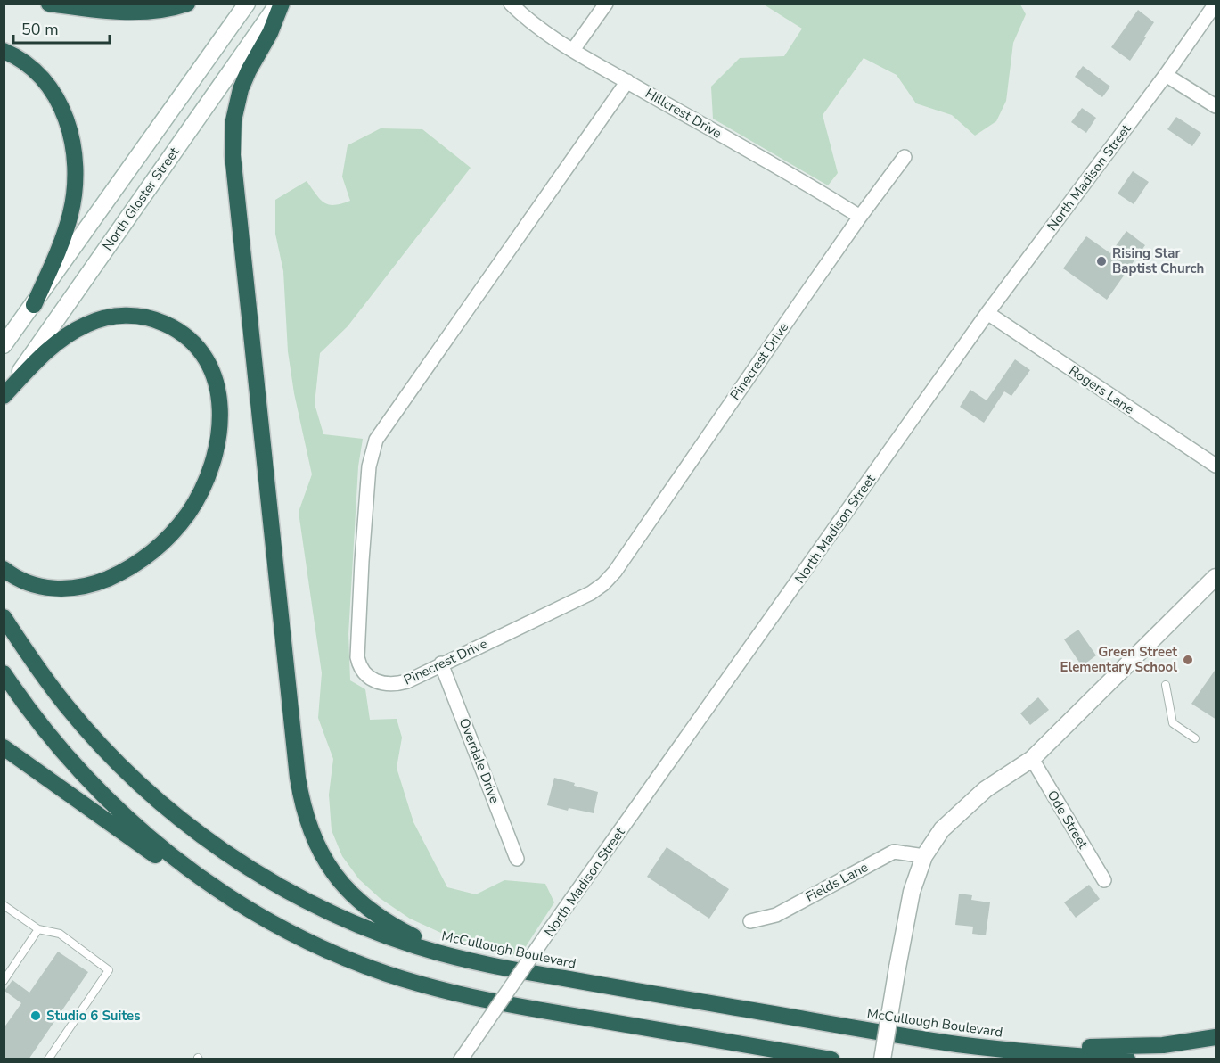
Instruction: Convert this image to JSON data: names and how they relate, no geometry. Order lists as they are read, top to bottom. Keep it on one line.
{"streets":{"highway":["McCullough Boulevard"],"main road":["North Gloster Street"],"street":["Hillcrest Drive","North Madison Street","Pinecrest Drive","Rogers Lane","Overdale Drive","Ode Street","Fields Lane"]},"crossings":[["Hillcrest Drive","Pinecrest Drive"],["North Madison Street","Rogers Lane"],["Pinecrest Drive","Overdale Drive"]],"places":["Rising Star Baptist Church","Green Street Elementary School","Studio 6 Suites"],"scale_bar":"50 m"}
